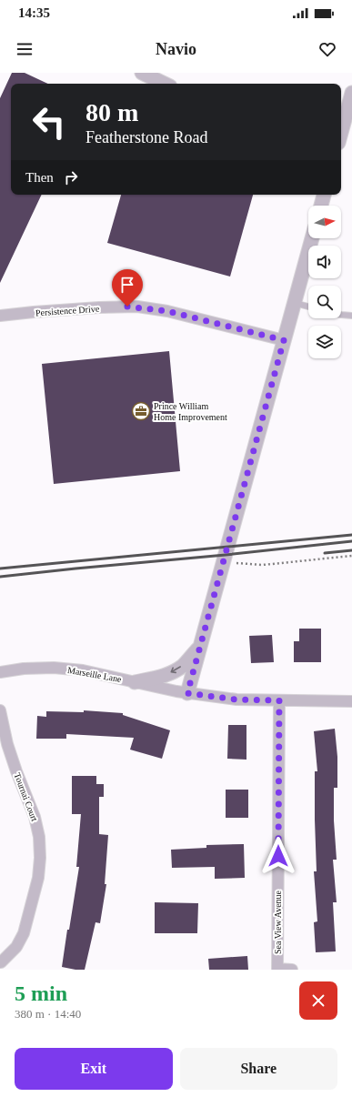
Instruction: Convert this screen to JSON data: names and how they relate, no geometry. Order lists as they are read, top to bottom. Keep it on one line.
{"streets":{"street":["Persistence Drive","Marseille Lane","Tournai Court","Sea View Avenue"]},"crossings":[["Marseille Lane","Sea View Avenue"]],"places":{"office":["Prince William Home Improvement"]},"north":"right","page":{"status":"14:35","header":"Navio","turn":["80 m","Featherstone Road"],"then":"Then","heading":["5 min","380 m · 14:40"],"buttons":["Exit","Share"]}}
